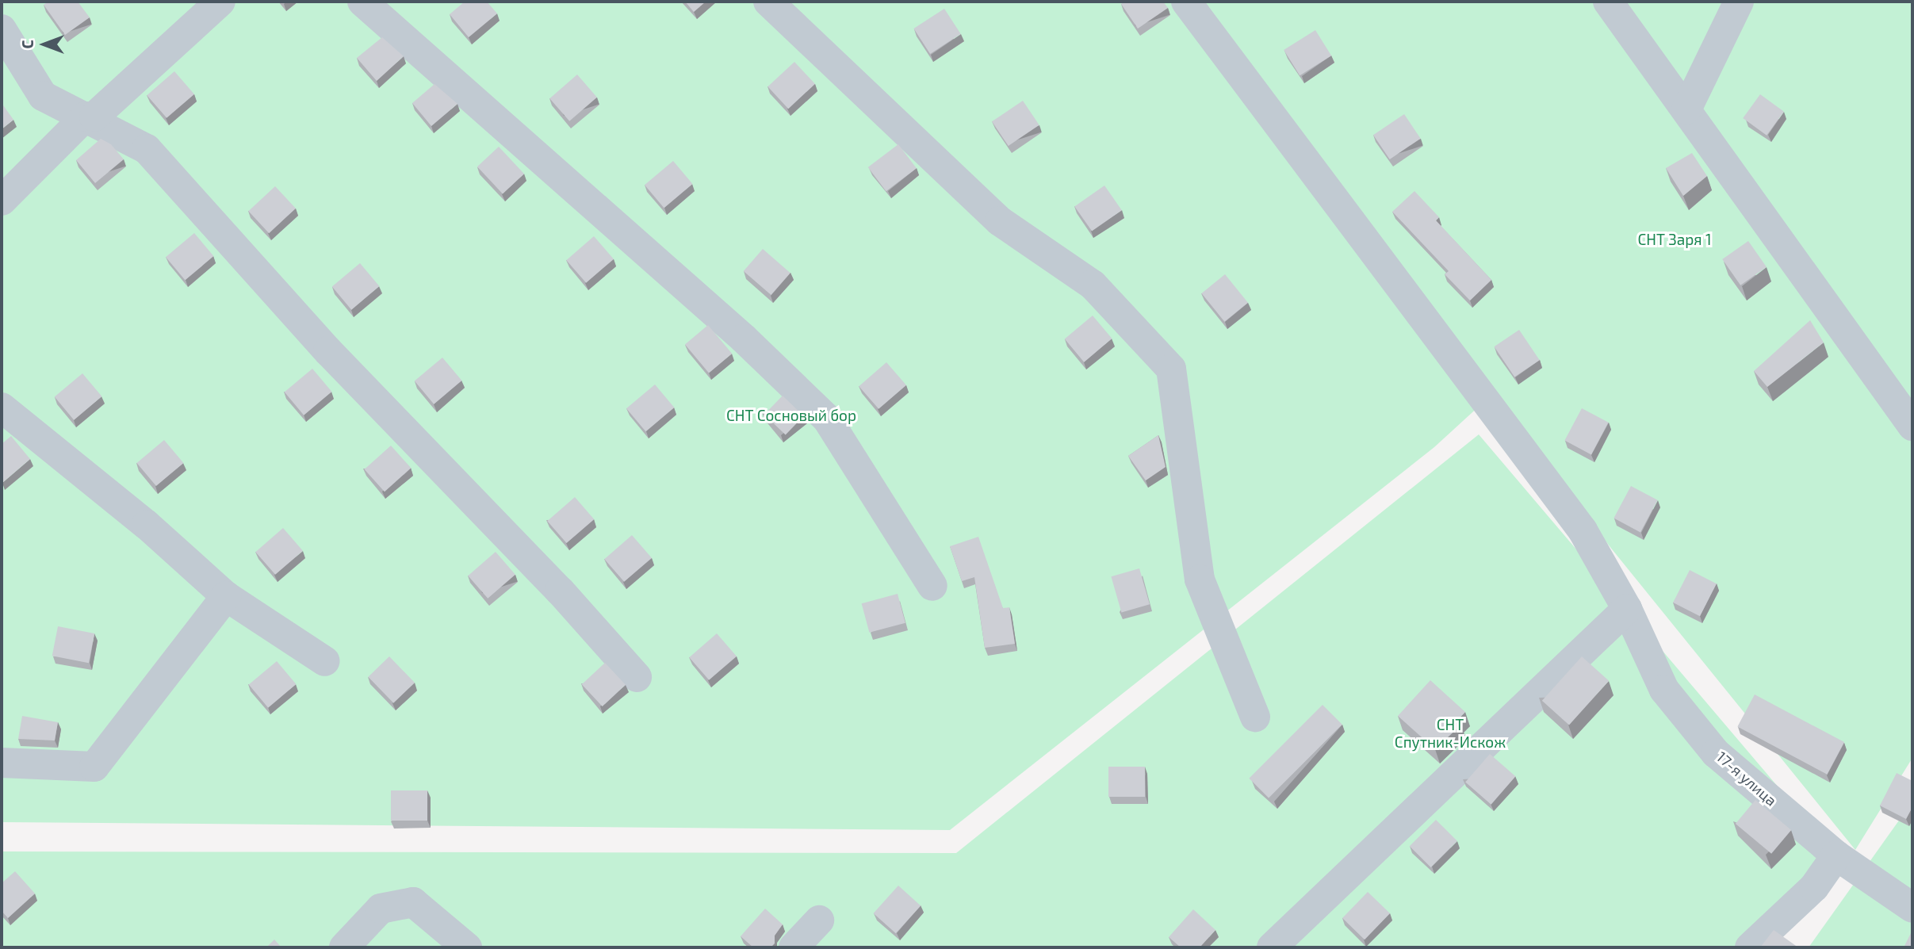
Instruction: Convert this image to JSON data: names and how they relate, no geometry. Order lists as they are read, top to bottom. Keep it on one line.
{"streets":{"street":["17-я улица"]},"parks":["СНТ Заря 1","СНТ Сосновый бор","СНТ Спутник-Искож"],"north":"left"}
